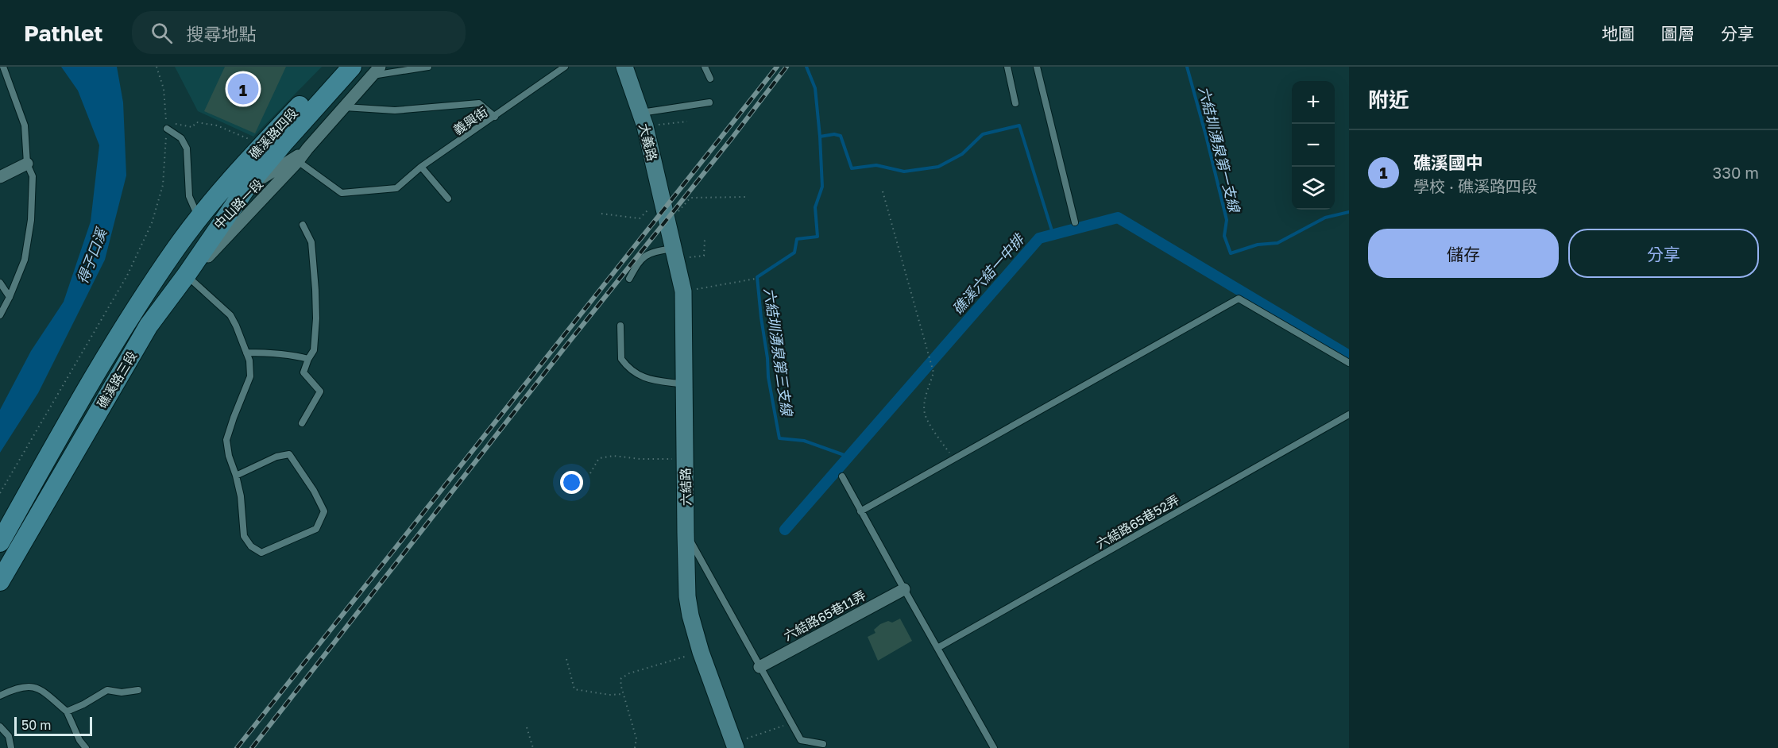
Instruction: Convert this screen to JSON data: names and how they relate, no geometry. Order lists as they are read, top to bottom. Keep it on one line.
{"streets":{"main road":["礁溪路四段","礁溪路三段"],"street":["大義路","中山路一段","六結路","六結路65巷11弄"],"lane":["義興街","六結路65巷52弄"]},"crossings":[["義興街","中山路一段"],["礁溪路四段","中山路一段"],["礁溪路四段","礁溪路三段"],["大義路","六結路"],["中山路一段","礁溪路三段"]],"water":["六結圳湧泉第一支線","得子口溪","礁溪六結一中排","六結圳湧泉第三支線"],"scale_bar":"50 m","page":{"header":"Pathlet","search":"搜尋地點","nav":["地圖","圖層","分享"],"heading":"附近","pins":"1","map_buttons":["+","−"],"list":[{"mark":"1","name":"礁溪國中","note":"學校 · 礁溪路四段","value":"330 m"}],"buttons":["儲存","分享"],"scale":"50 m"}}
